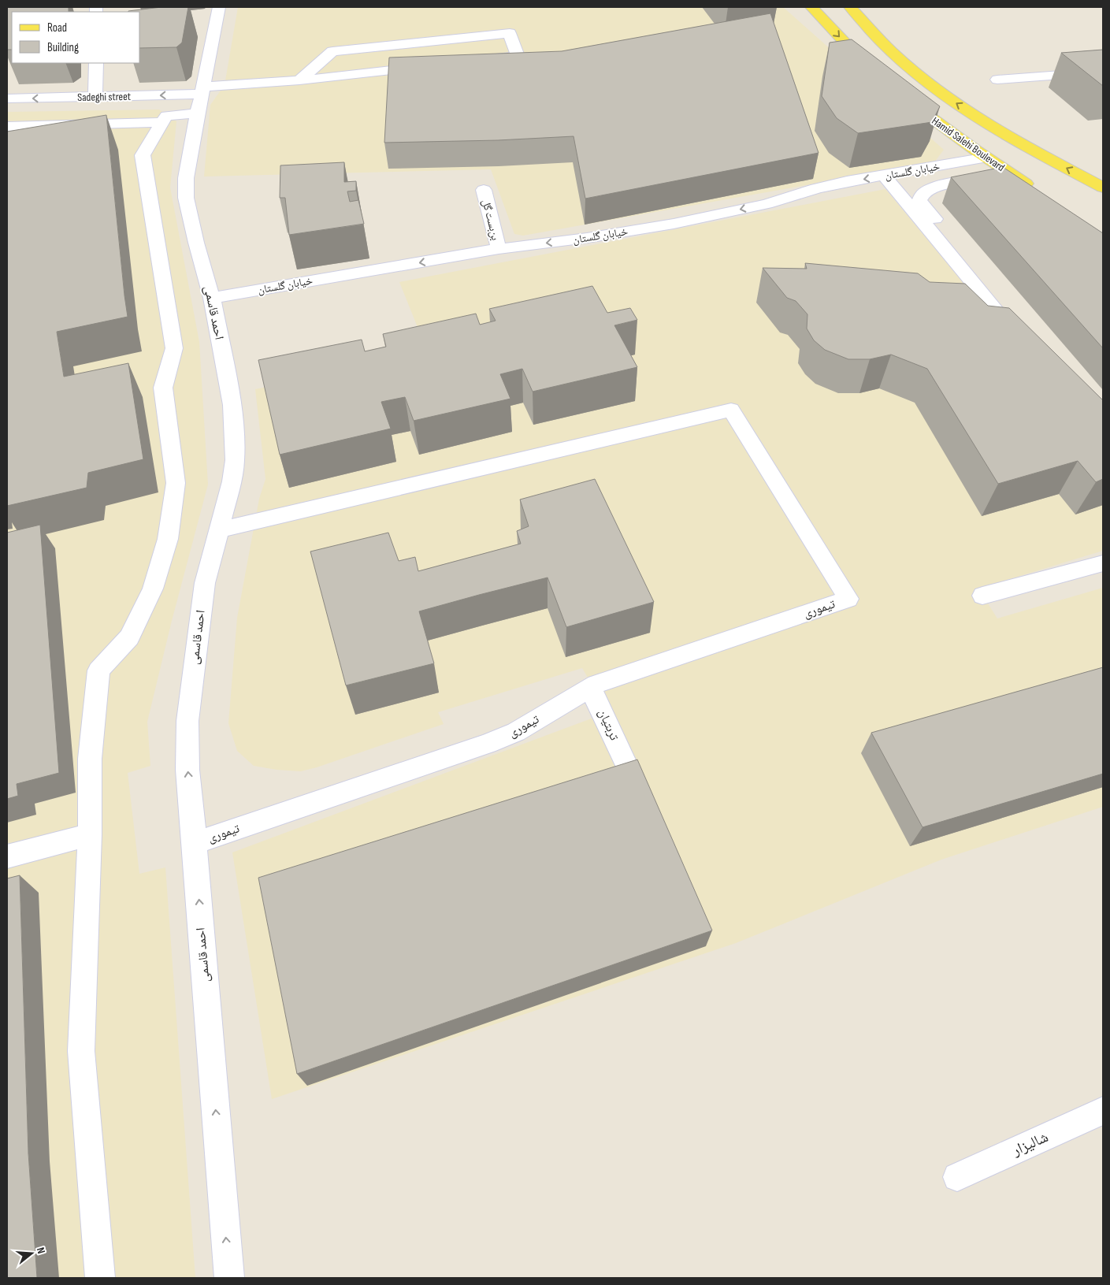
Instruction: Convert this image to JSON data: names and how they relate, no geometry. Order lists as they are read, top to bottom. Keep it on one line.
{"streets":{"main road":["Hamid Salehi Boulevard"],"street":["Sadeghi street","خیابان گلستان","بن‌‌بست گل","احمد قاسمی","تیموری","تربتیان","شالیزار"]},"crossings":[["Sadeghi street","احمد قاسمی"],["Hamid Salehi Boulevard","خیابان گلستان"],["خیابان گلستان","بن‌‌بست گل"],["خیابان گلستان","احمد قاسمی"],["احمد قاسمی","تیموری"],["تیموری","تربتیان"]],"one_way":["خیابان گلستان"],"legend":["Road","Building"],"north":"right"}
